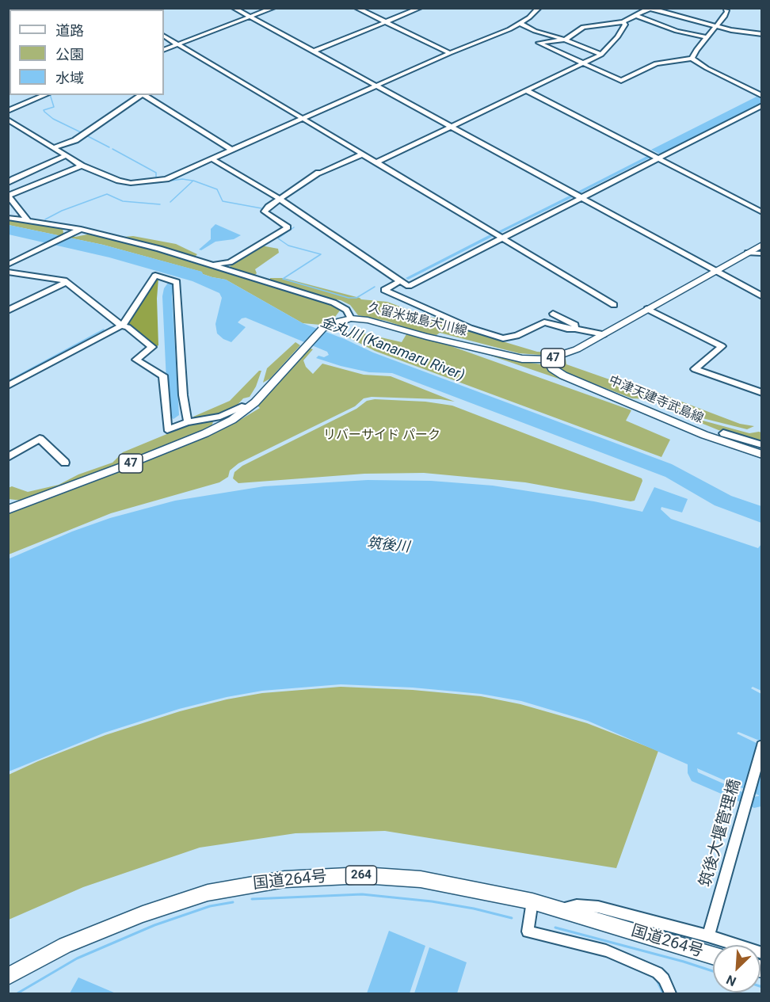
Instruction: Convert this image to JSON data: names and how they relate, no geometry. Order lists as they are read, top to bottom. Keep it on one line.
{"streets":{"highway":["264","国道264号"],"main road":["久留米城島大川線","47","中津天建寺武島線"],"street":["筑後大堰管理橋"]},"crossings":[["久留米城島大川線","中津天建寺武島線"]],"water":["金丸川 (Kanamaru River)","筑後川"],"parks":["リバーサイド パーク"],"legend":["道路","公園","水域"],"north":"bottom left"}
